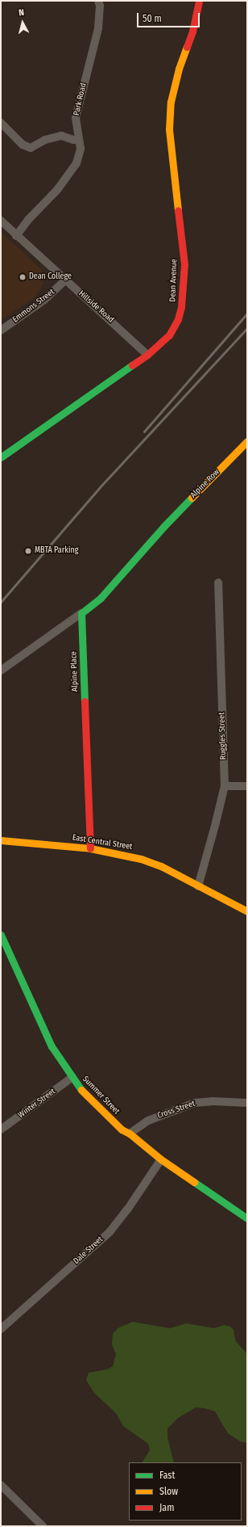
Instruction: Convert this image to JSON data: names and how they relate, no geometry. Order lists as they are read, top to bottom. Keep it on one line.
{"streets":{"street":["Park Road","Dean Avenue","Emmons Street","Hillside Road","Alpine Row","Alpine Place","Ruggles Street","East Central Street","Summer Street","Winter Street","Cross Street","Dale Street"]},"crossings":[["Park Road","Hillside Road"],["Dean Avenue","Hillside Road"],["Emmons Street","Hillside Road"],["Alpine Row","Alpine Place"],["Alpine Place","East Central Street"],["Ruggles Street","East Central Street"],["Summer Street","Winter Street"],["Summer Street","Cross Street"],["Summer Street","Dale Street"]],"places":["Dean College","MBTA Parking"],"legend":["Fast","Slow","Jam"],"scale_bar":"50 m","north":"top"}
